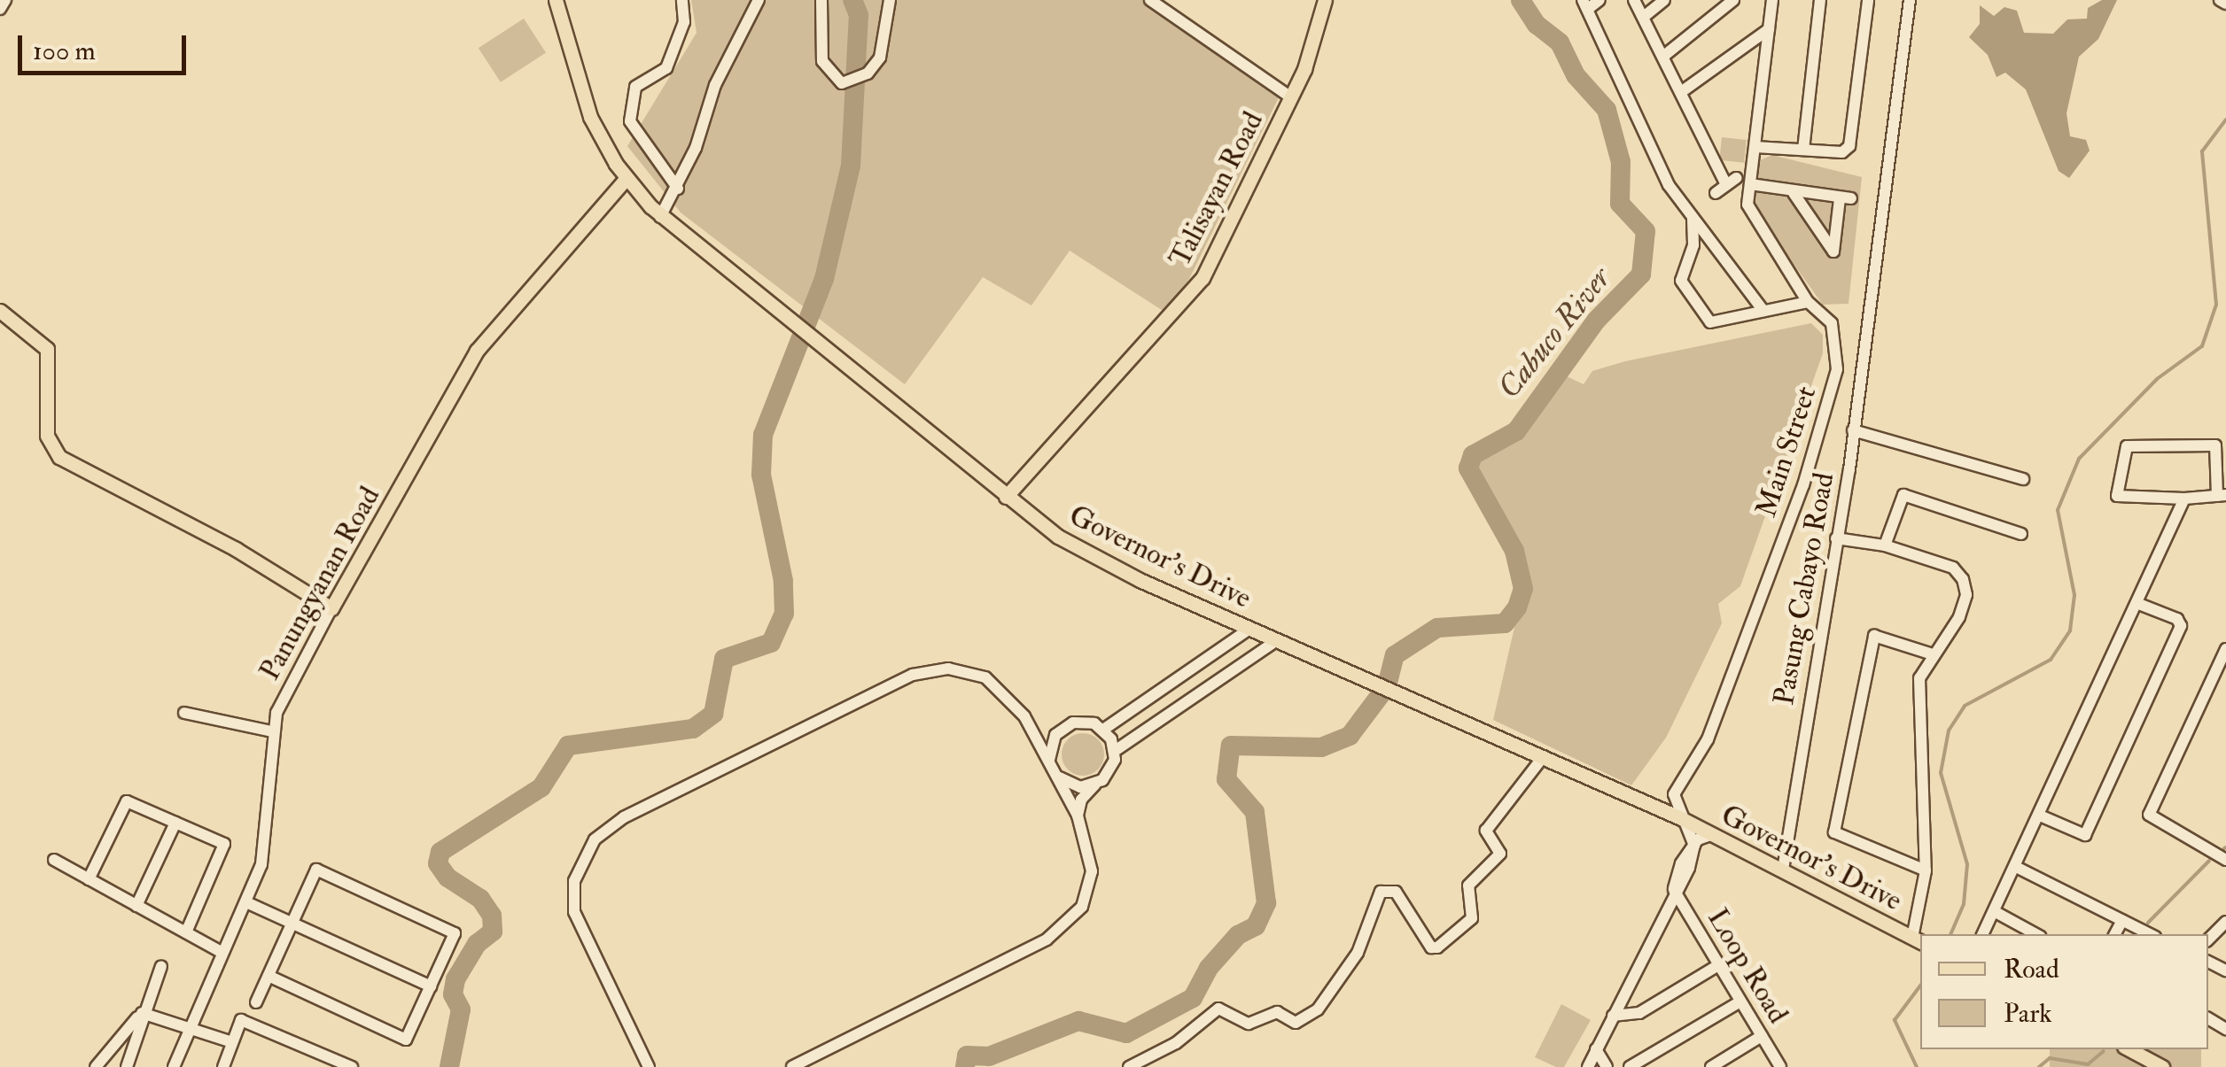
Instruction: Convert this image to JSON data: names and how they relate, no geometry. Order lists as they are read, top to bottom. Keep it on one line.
{"streets":{"main road":["Talisayan Road","Governor's Drive","Panungyanan Road"],"street":["Main Street","Pasung Cabayo Road","Loop Road"]},"crossings":[["Talisayan Road","Governor's Drive"],["Governor's Drive","Panungyanan Road"],["Governor's Drive","Pasung Cabayo Road"]],"water":["Cabuco River"],"legend":["Road","Park"],"scale_bar":"100 m"}
